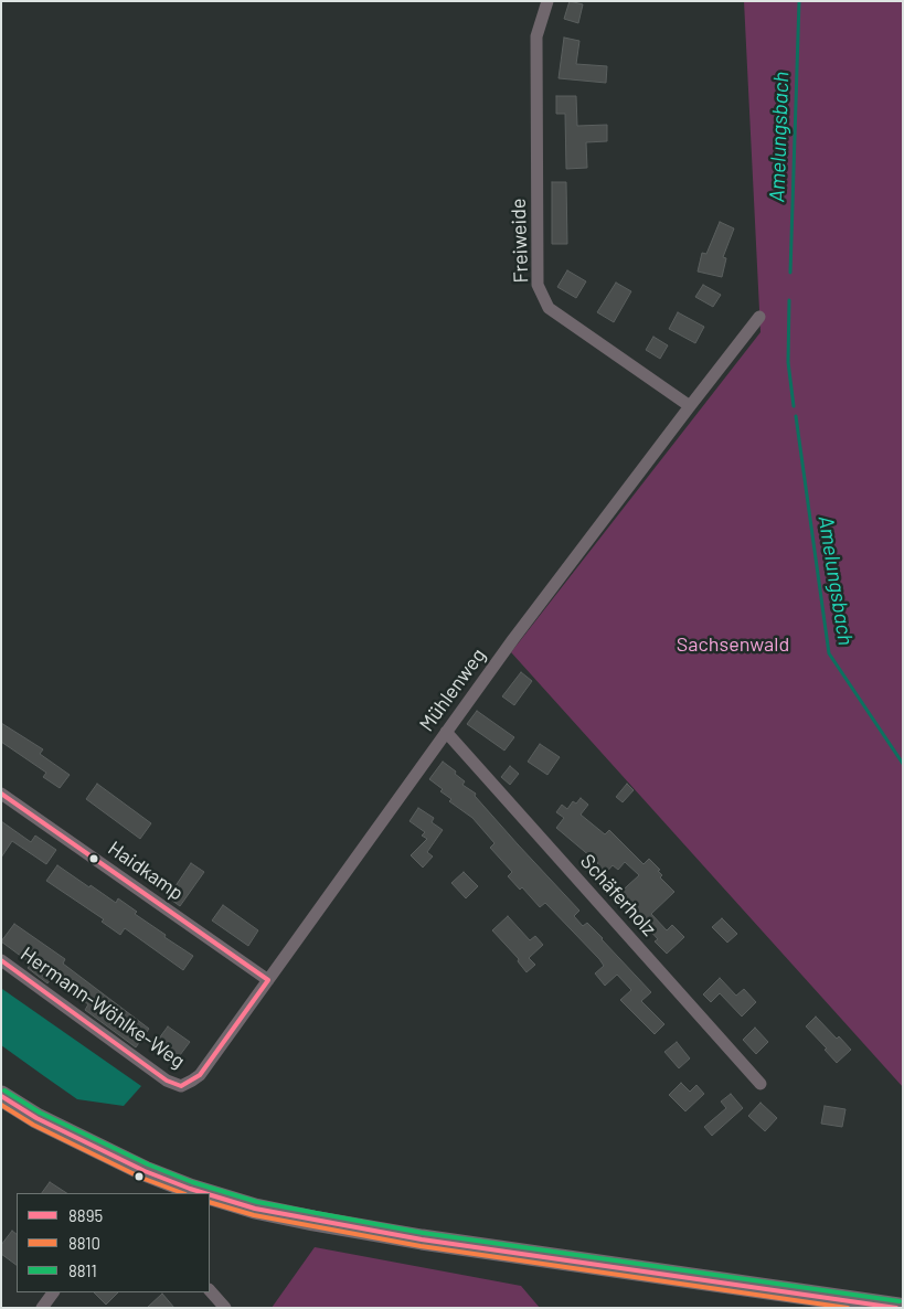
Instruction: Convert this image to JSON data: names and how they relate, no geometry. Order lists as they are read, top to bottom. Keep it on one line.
{"streets":{"street":["Freiweide","Mühlenweg","Haidkamp","Schäferholz","Hermann-Wöhlke-Weg"]},"crossings":[["Freiweide","Mühlenweg"],["Mühlenweg","Haidkamp"],["Mühlenweg","Schäferholz"],["Mühlenweg","Hermann-Wöhlke-Weg"]],"water":["Amelungsbach"],"parks":["Sachsenwald"],"lines":["transit line 8895","transit line 8811","transit line 8810"],"legend":["8895","8810","8811"]}
